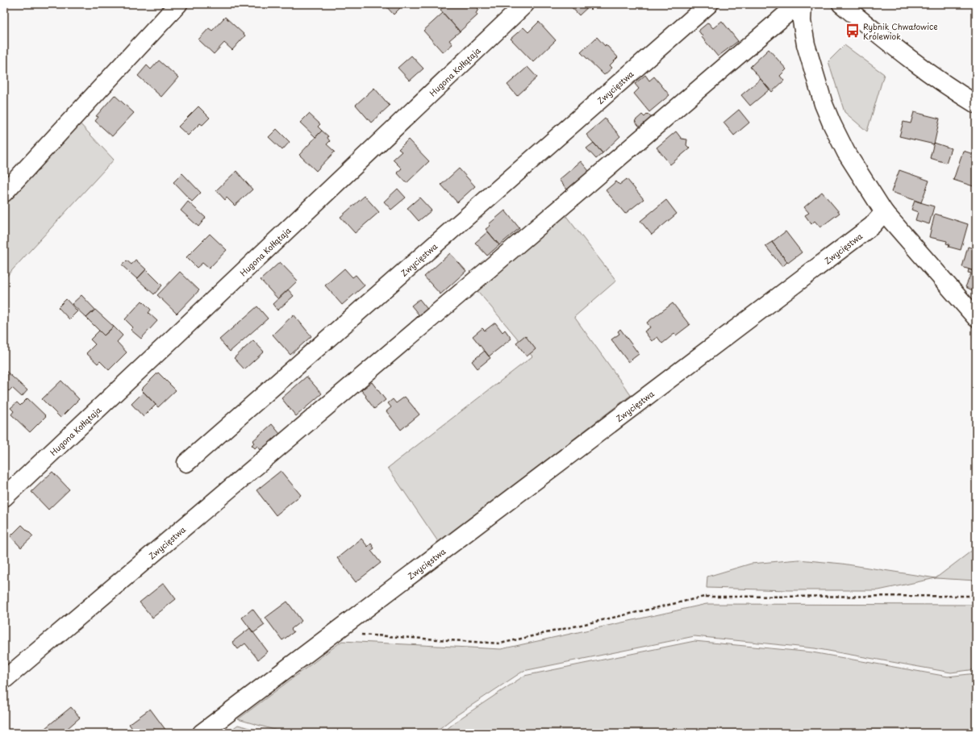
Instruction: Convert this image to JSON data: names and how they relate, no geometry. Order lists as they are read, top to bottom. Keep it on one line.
{"streets":{"street":["Hugona Kołłątaja","Zwycięstwa"]},"places":{"bus stop":["Rybnik Chwałowice Królewiok"]}}
